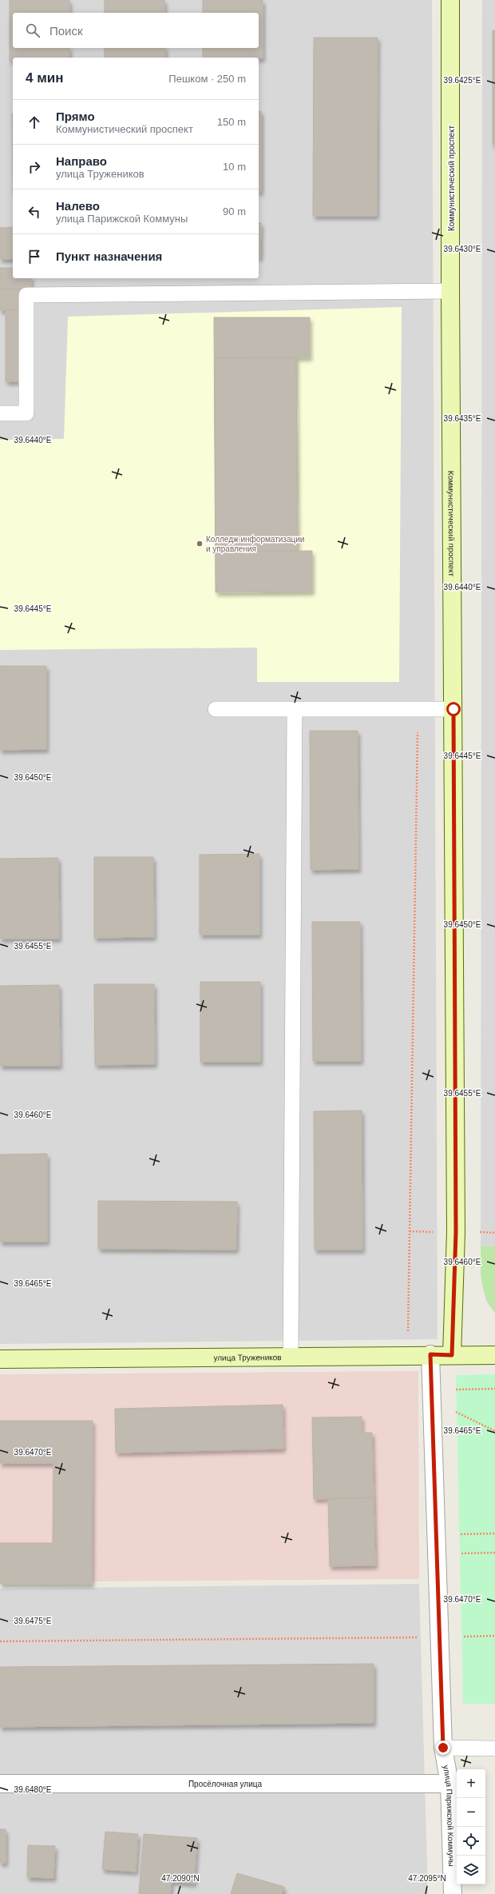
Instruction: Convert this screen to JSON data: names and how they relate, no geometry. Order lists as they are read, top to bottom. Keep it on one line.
{"streets":{"main road":["Коммунистический проспект","улица Тружеников"],"street":["Просёлочная улица","улица Парижской Коммуны"]},"crossings":[["Коммунистический проспект","улица Тружеников"],["улица Тружеников","улица Парижской Коммуны"],["Просёлочная улица","улица Парижской Коммуны"]],"places":["Колледж информатизации и управления"],"page":{"search":"Поиск","heading":["4 мин","Пешком · 250 m"],"list":[["Прямо","Коммунистический проспект","150 m"],["Направо","улица Тружеников","10 m"],["Налево","улица Парижской Коммуны","90 m"],"Пункт назначения"],"map_buttons":["+","−"]},"coordinates":["39.6425°E","39.6430°E","39.6435°E","39.6440°E","39.6445°E","39.6450°E","39.6455°E","39.6460°E","39.6465°E","39.6470°E","39.6475°E","39.6480°E","47.2090°N","47.2095°N"]}
